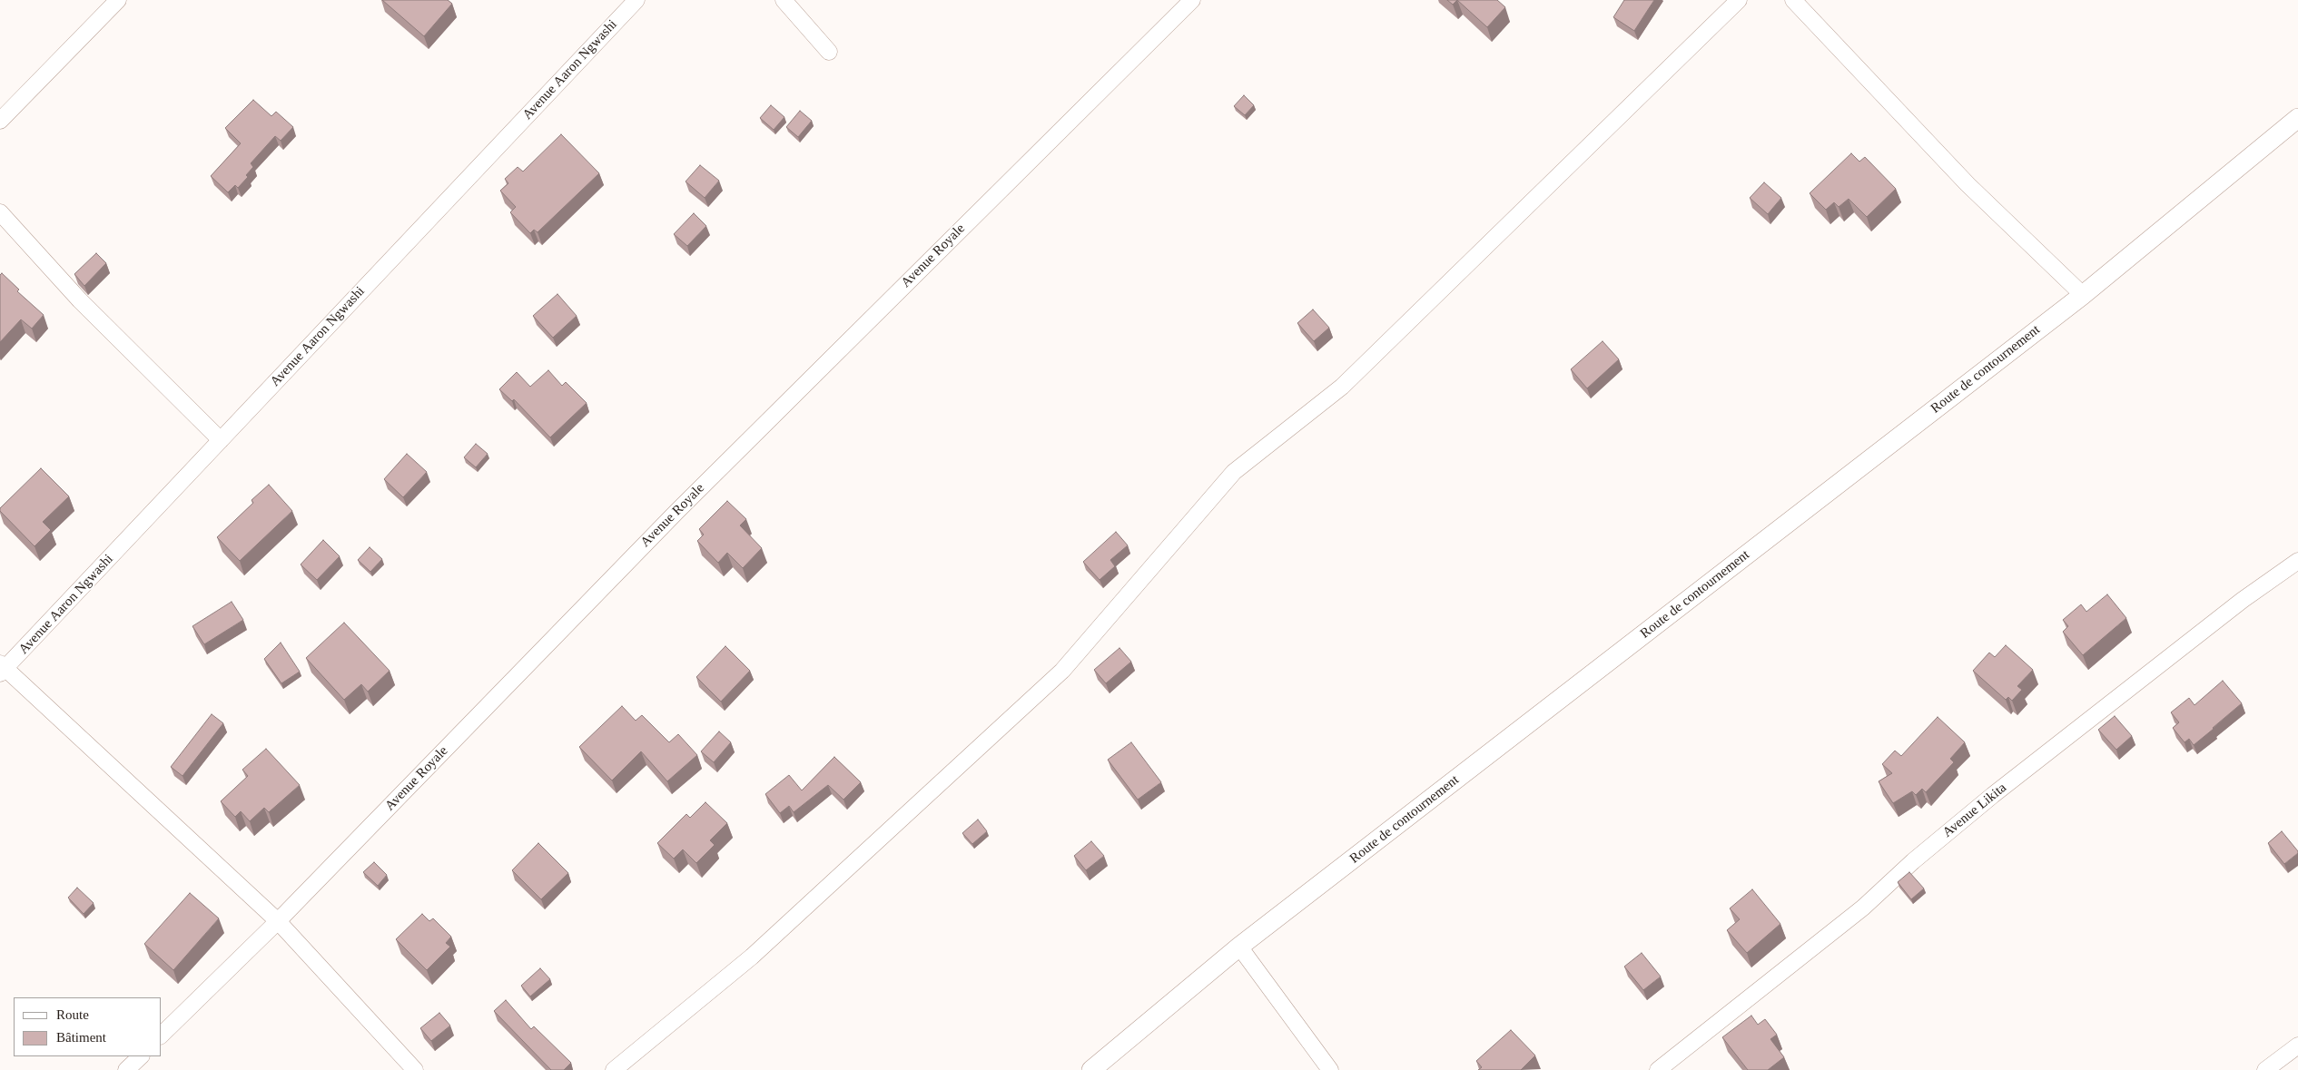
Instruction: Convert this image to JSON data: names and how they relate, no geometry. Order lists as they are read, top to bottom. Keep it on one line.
{"streets":{"street":["Avenue Aaron Ngwashi","Avenue Royale","Route de contournement","Avenue Likita"]},"legend":["Route","Bâtiment"]}
